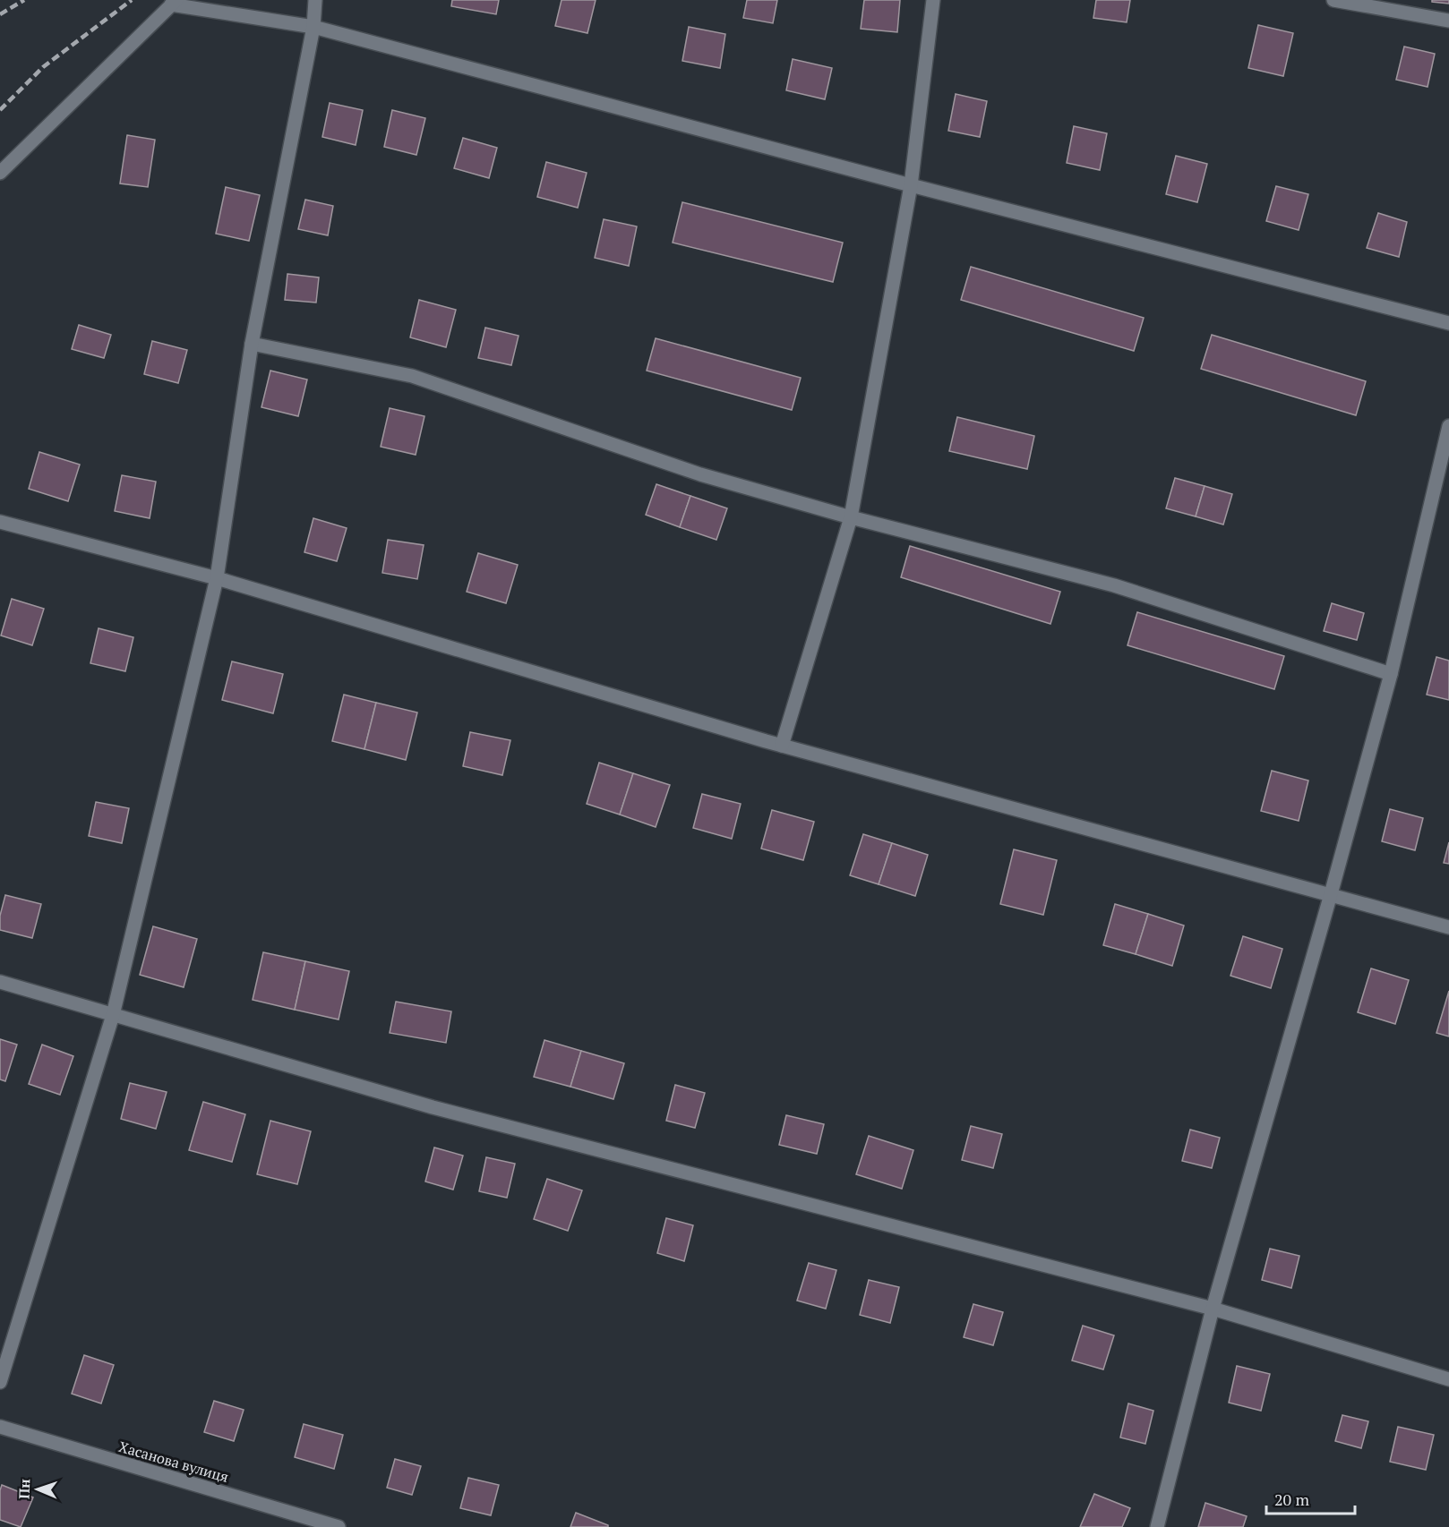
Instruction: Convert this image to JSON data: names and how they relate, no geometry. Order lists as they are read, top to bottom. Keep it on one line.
{"streets":{"street":["Хасанова вулиця"]},"scale_bar":"20 m","north":"left"}
